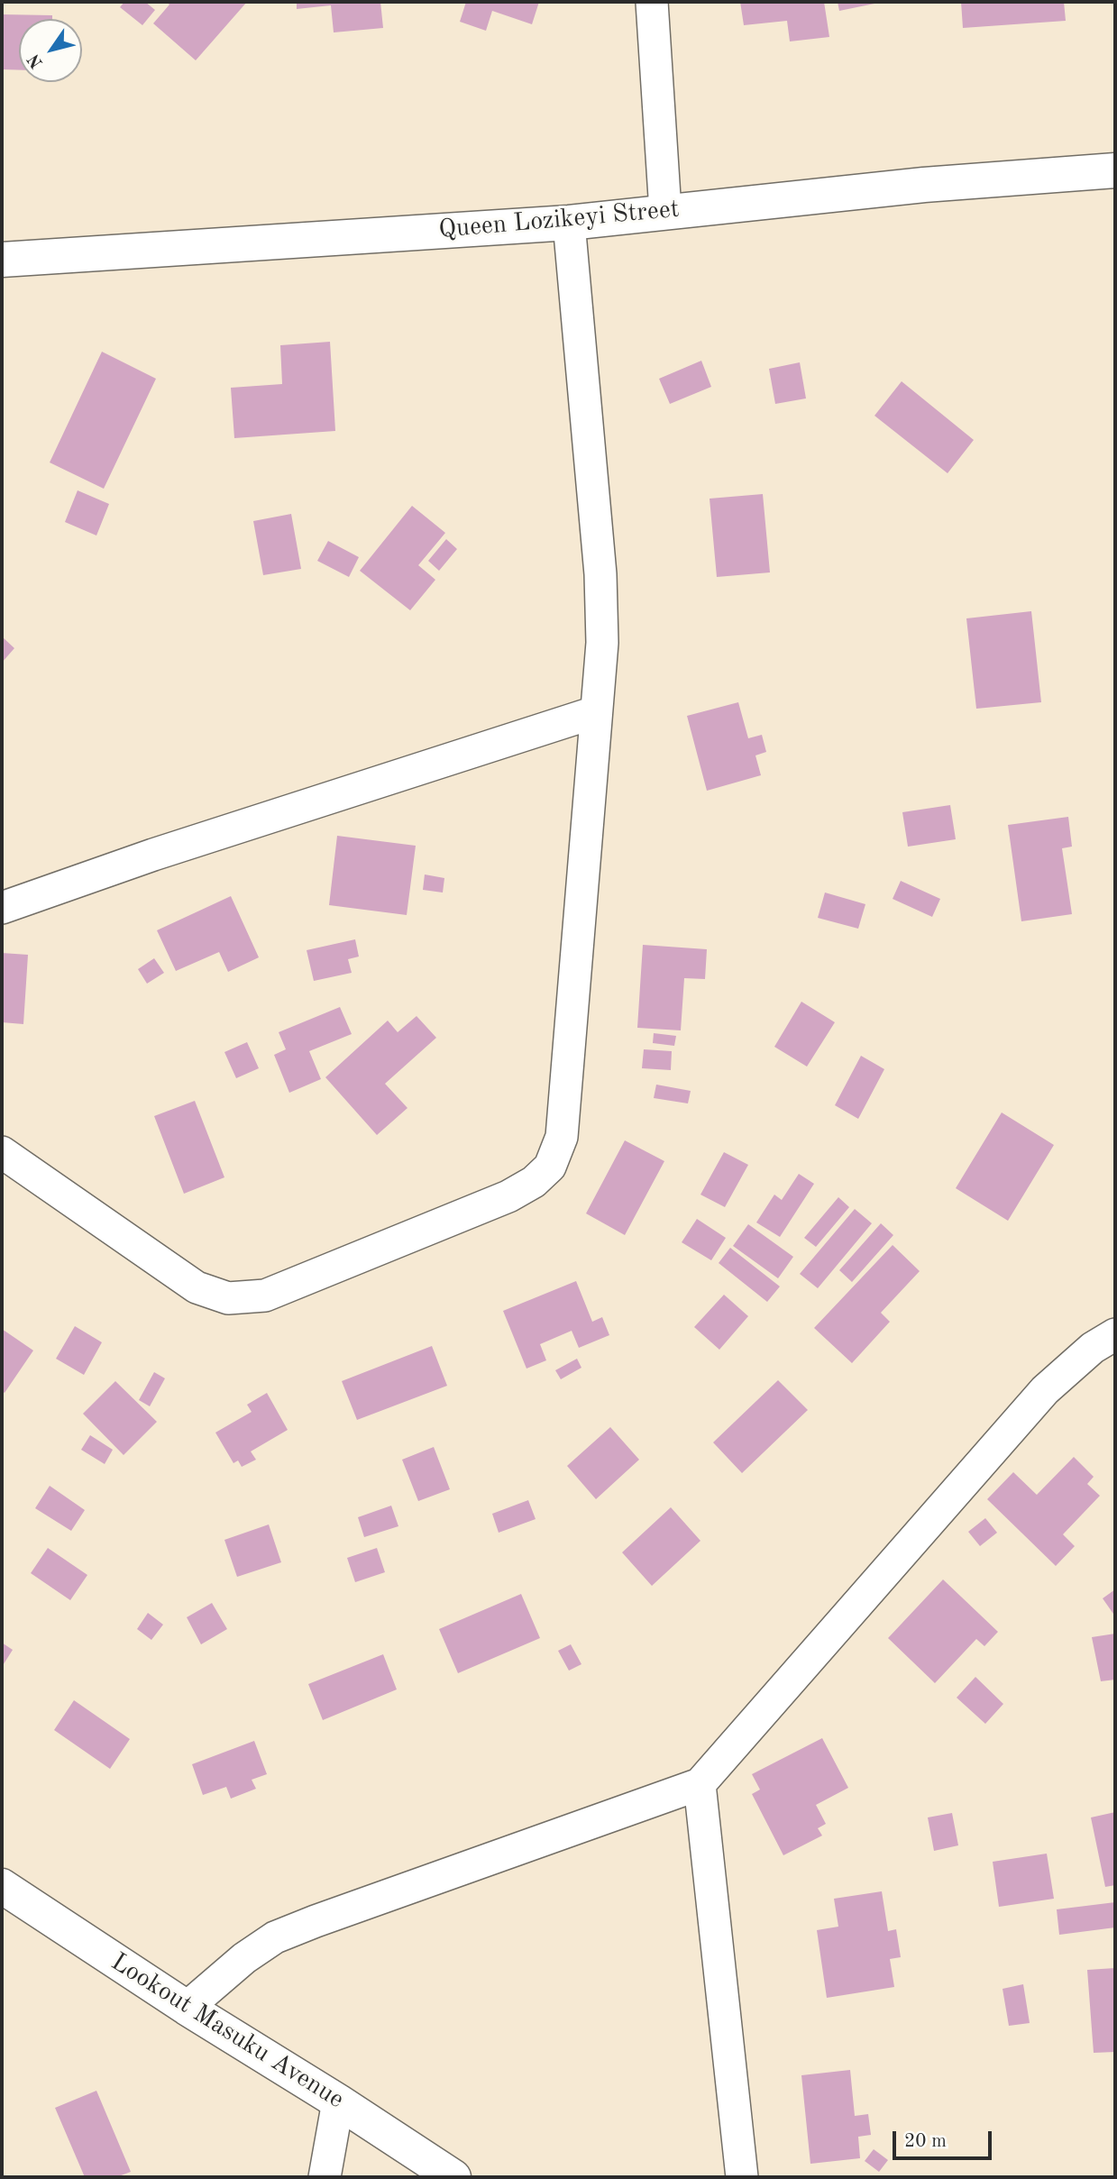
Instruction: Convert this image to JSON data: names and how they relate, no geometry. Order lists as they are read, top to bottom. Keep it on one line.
{"streets":{"main road":["Queen Lozikeyi Street","Lookout Masuku Avenue"]},"scale_bar":"20 m","north":"bottom left"}
